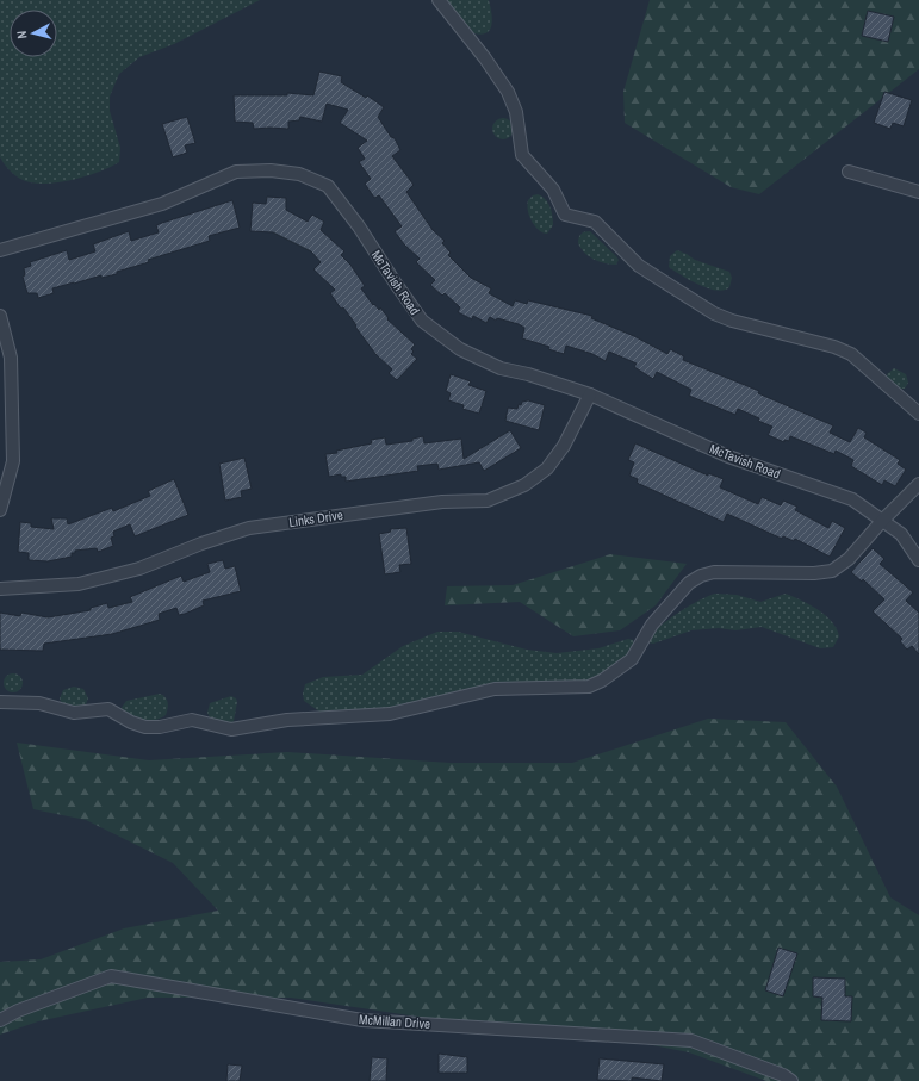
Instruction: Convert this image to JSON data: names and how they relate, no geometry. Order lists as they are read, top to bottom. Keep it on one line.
{"streets":{"street":["McTavish Road","Links Drive","McMillan Drive"]},"crossings":[["McTavish Road","Links Drive"]],"north":"left"}
